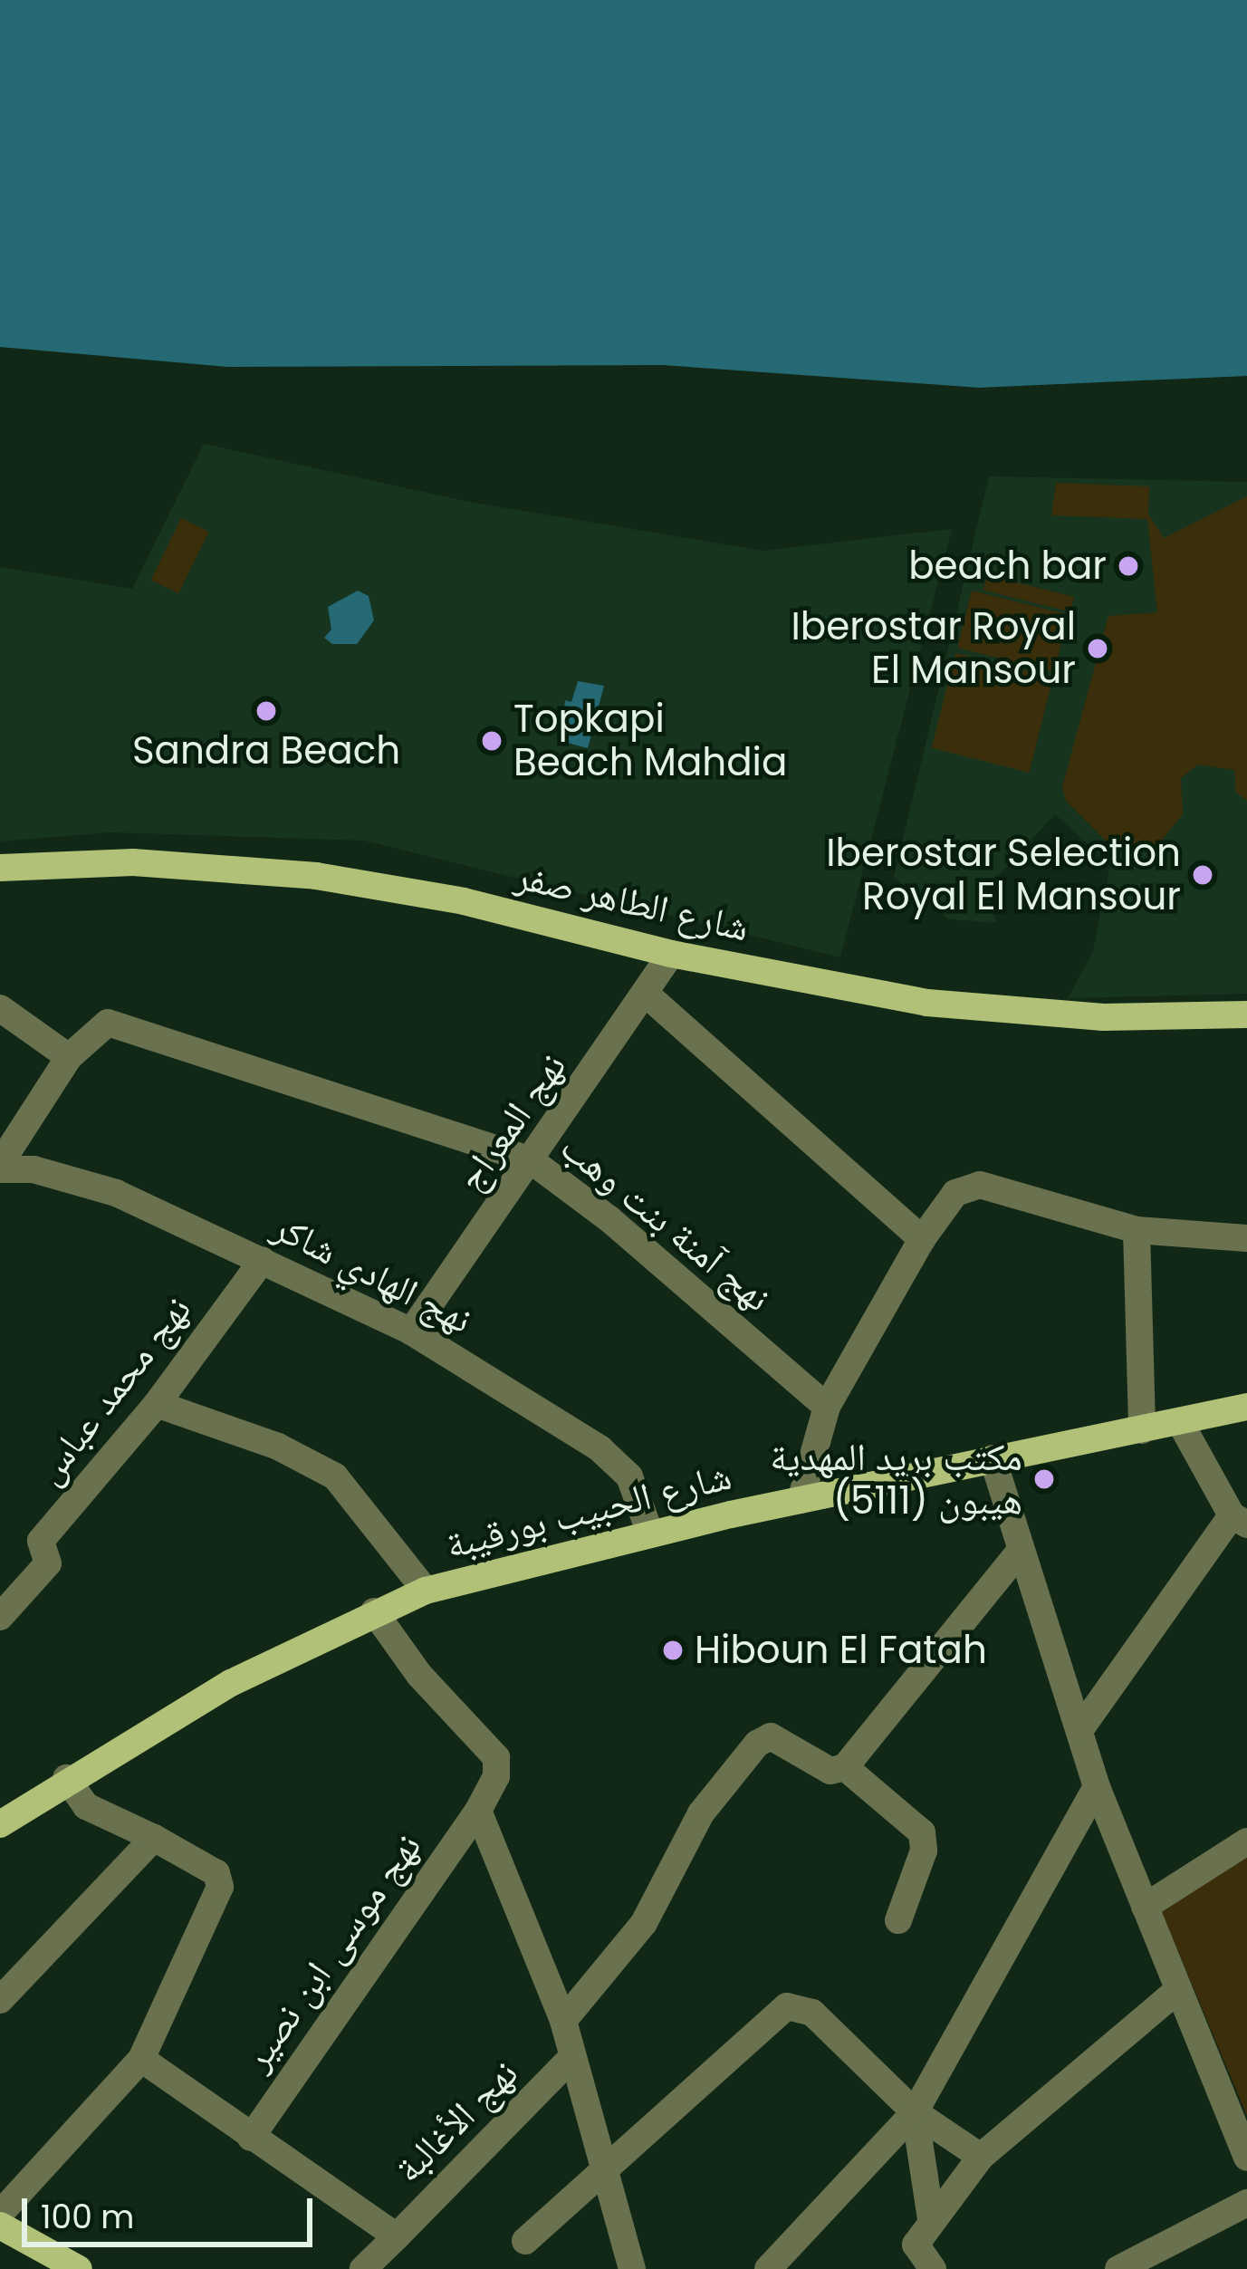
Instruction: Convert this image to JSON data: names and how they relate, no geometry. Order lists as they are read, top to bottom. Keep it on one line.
{"streets":{"main road":["شارع الطاهر صفر","شارع الحبيب بورقيبة"],"street":["نهج المعراج","نهج آمنة بنت وهب","نهج الهادي شاكر","نهج محمد عباس","نهج موسى ابن نصير","نهج الأغالبة"]},"crossings":[["شارع الطاهر صفر","نهج المعراج"],["نهج المعراج","نهج آمنة بنت وهب"],["نهج المعراج","نهج الهادي شاكر"],["نهج الهادي شاكر","نهج محمد عباس"],["نهج الهادي شاكر","شارع الحبيب بورقيبة"],["شارع الحبيب بورقيبة","نهج موسى ابن نصير"]],"places":["beach bar","Iberostar Royal El Mansour","Sandra Beach","Topkapi Beach Mahdia","Iberostar Selection Royal El Mansour","مكتب بريد المهدية هيبون (5111)","Hiboun El Fatah"],"scale_bar":"100 m"}
